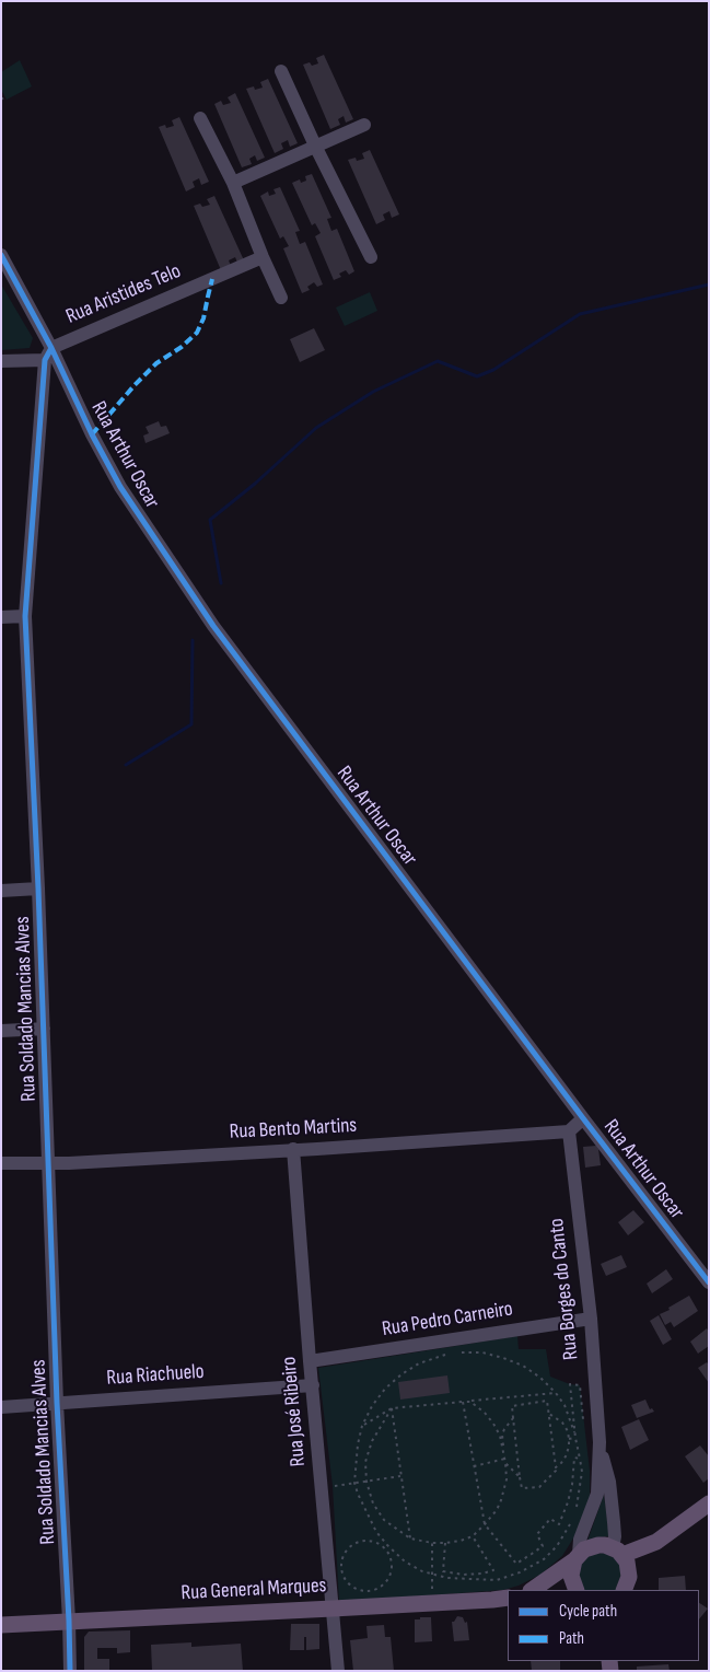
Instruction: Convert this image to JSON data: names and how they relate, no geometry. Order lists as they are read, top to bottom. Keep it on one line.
{"streets":{"main road":["Rua General Marques"],"street":["Rua Aristides Telo","Rua Arthur Oscar","Rua Soldado Mancias Alves","Rua Bento Martins","Rua Borges do Canto","Rua Pedro Carneiro","Rua Riachuelo","Rua José Ribeiro"]},"crossings":[["Rua Aristides Telo","Rua Arthur Oscar"],["Rua Aristides Telo","Rua Soldado Mancias Alves"],["Rua Arthur Oscar","Rua Soldado Mancias Alves"],["Rua Soldado Mancias Alves","Rua Bento Martins"],["Rua Soldado Mancias Alves","Rua Riachuelo"],["Rua Soldado Mancias Alves","Rua General Marques"],["Rua Bento Martins","Rua Borges do Canto"],["Rua Bento Martins","Rua José Ribeiro"],["Rua Borges do Canto","Rua Pedro Carneiro"],["Rua Pedro Carneiro","Rua José Ribeiro"],["Rua Riachuelo","Rua José Ribeiro"],["Rua José Ribeiro","Rua General Marques"]],"legend":["Cycle path","Path"]}
